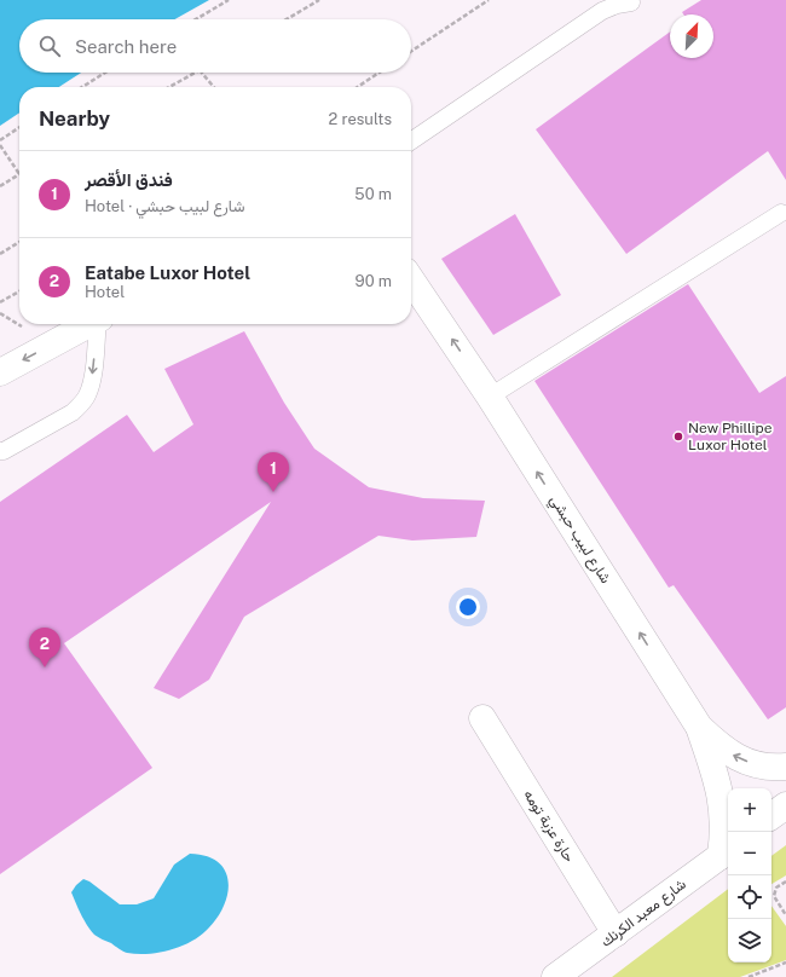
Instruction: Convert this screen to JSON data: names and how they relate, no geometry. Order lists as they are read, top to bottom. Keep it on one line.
{"streets":{"main road":["شارع لبيب حبشي","حارة عزبة تومه","شارع معبد الكرنك"]},"crossings":[["حارة عزبة تومه","شارع معبد الكرنك"]],"one_way":["شارع لبيب حبشي"],"places":["New Phillipe Luxor Hotel"],"north":"top right","page":{"search":"Search here","heading":["Nearby","2 results"],"list":[{"mark":"1","name":"فندق الأقصر","note":"Hotel · شارع لبيب حبشي","value":"50 m"},{"mark":"2","name":"Eatabe Luxor Hotel","note":"Hotel","value":"90 m"}],"pins":["1","2"],"map_buttons":["+","−"]}}
